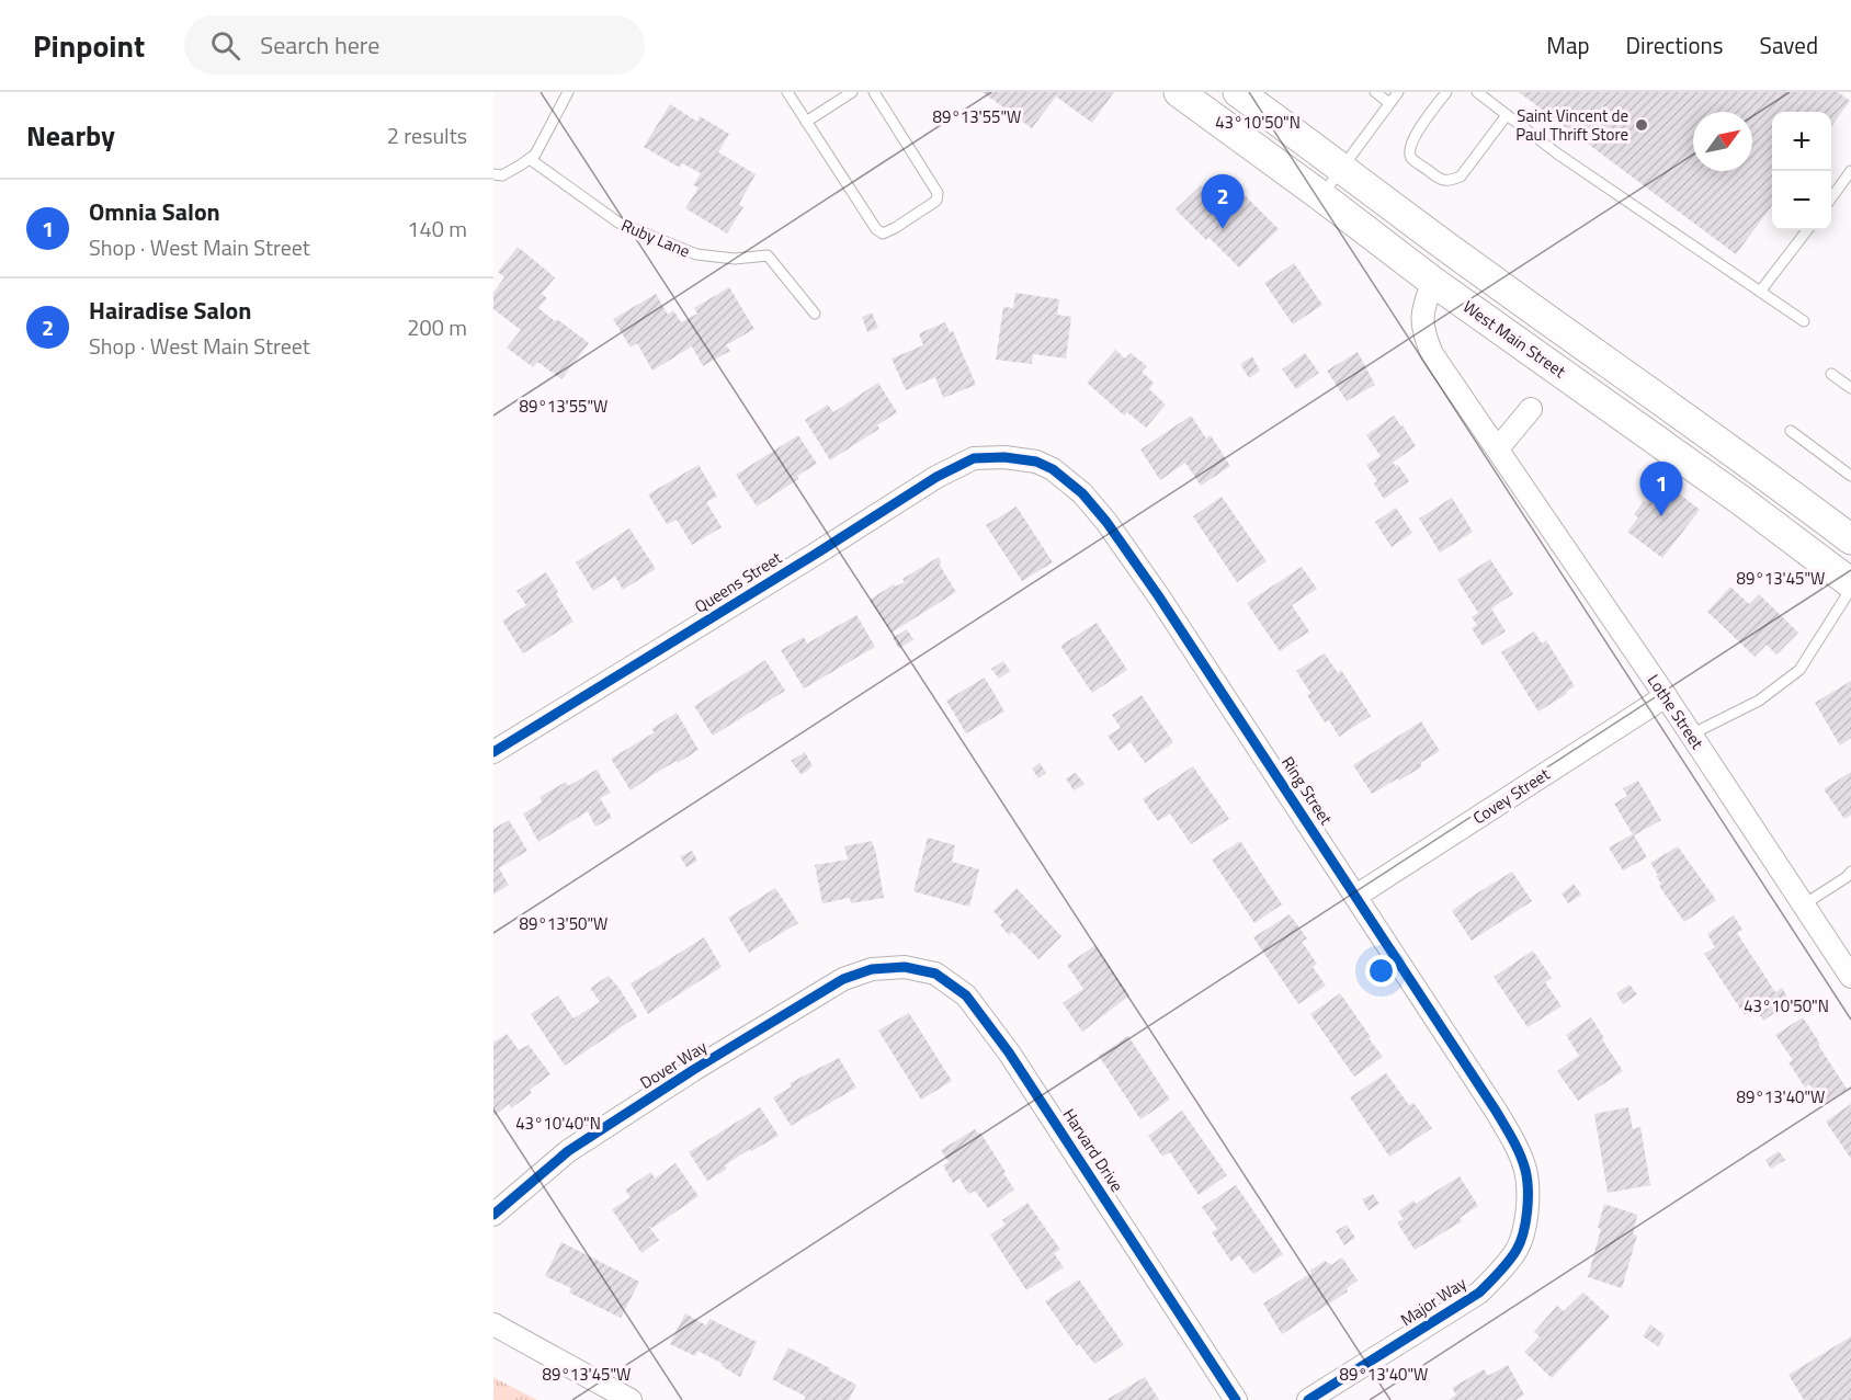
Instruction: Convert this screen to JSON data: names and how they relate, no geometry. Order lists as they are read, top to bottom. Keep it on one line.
{"streets":{"main road":["West Main Street"],"street":["Queens Street","Lothe Street","Ring Street","Covey Street","Dover Way","Harvard Drive","Major Way"],"lane":["Ruby Lane"]},"crossings":[["West Main Street","Lothe Street"],["Queens Street","Ring Street"],["Lothe Street","Covey Street"],["Ring Street","Covey Street"],["Ring Street","Major Way"],["Dover Way","Harvard Drive"]],"places":["Saint Vincent de Paul Thrift Store"],"north":"top right","page":{"header":"Pinpoint","search":"Search here","nav":["Map","Directions","Saved"],"heading":["Nearby","2 results"],"map_buttons":["+","−"],"pins":["2","1"],"list":[{"mark":"1","name":"Omnia Salon","note":"Shop · West Main Street","value":"140 m"},{"mark":"2","name":"Hairadise Salon","note":"Shop · West Main Street","value":"200 m"}]},"coordinates":["89°13'55\"W","43°10'50\"N","89°13'45\"W","89°13'50\"W","89°13'40\"W","43°10'40\"N"]}
